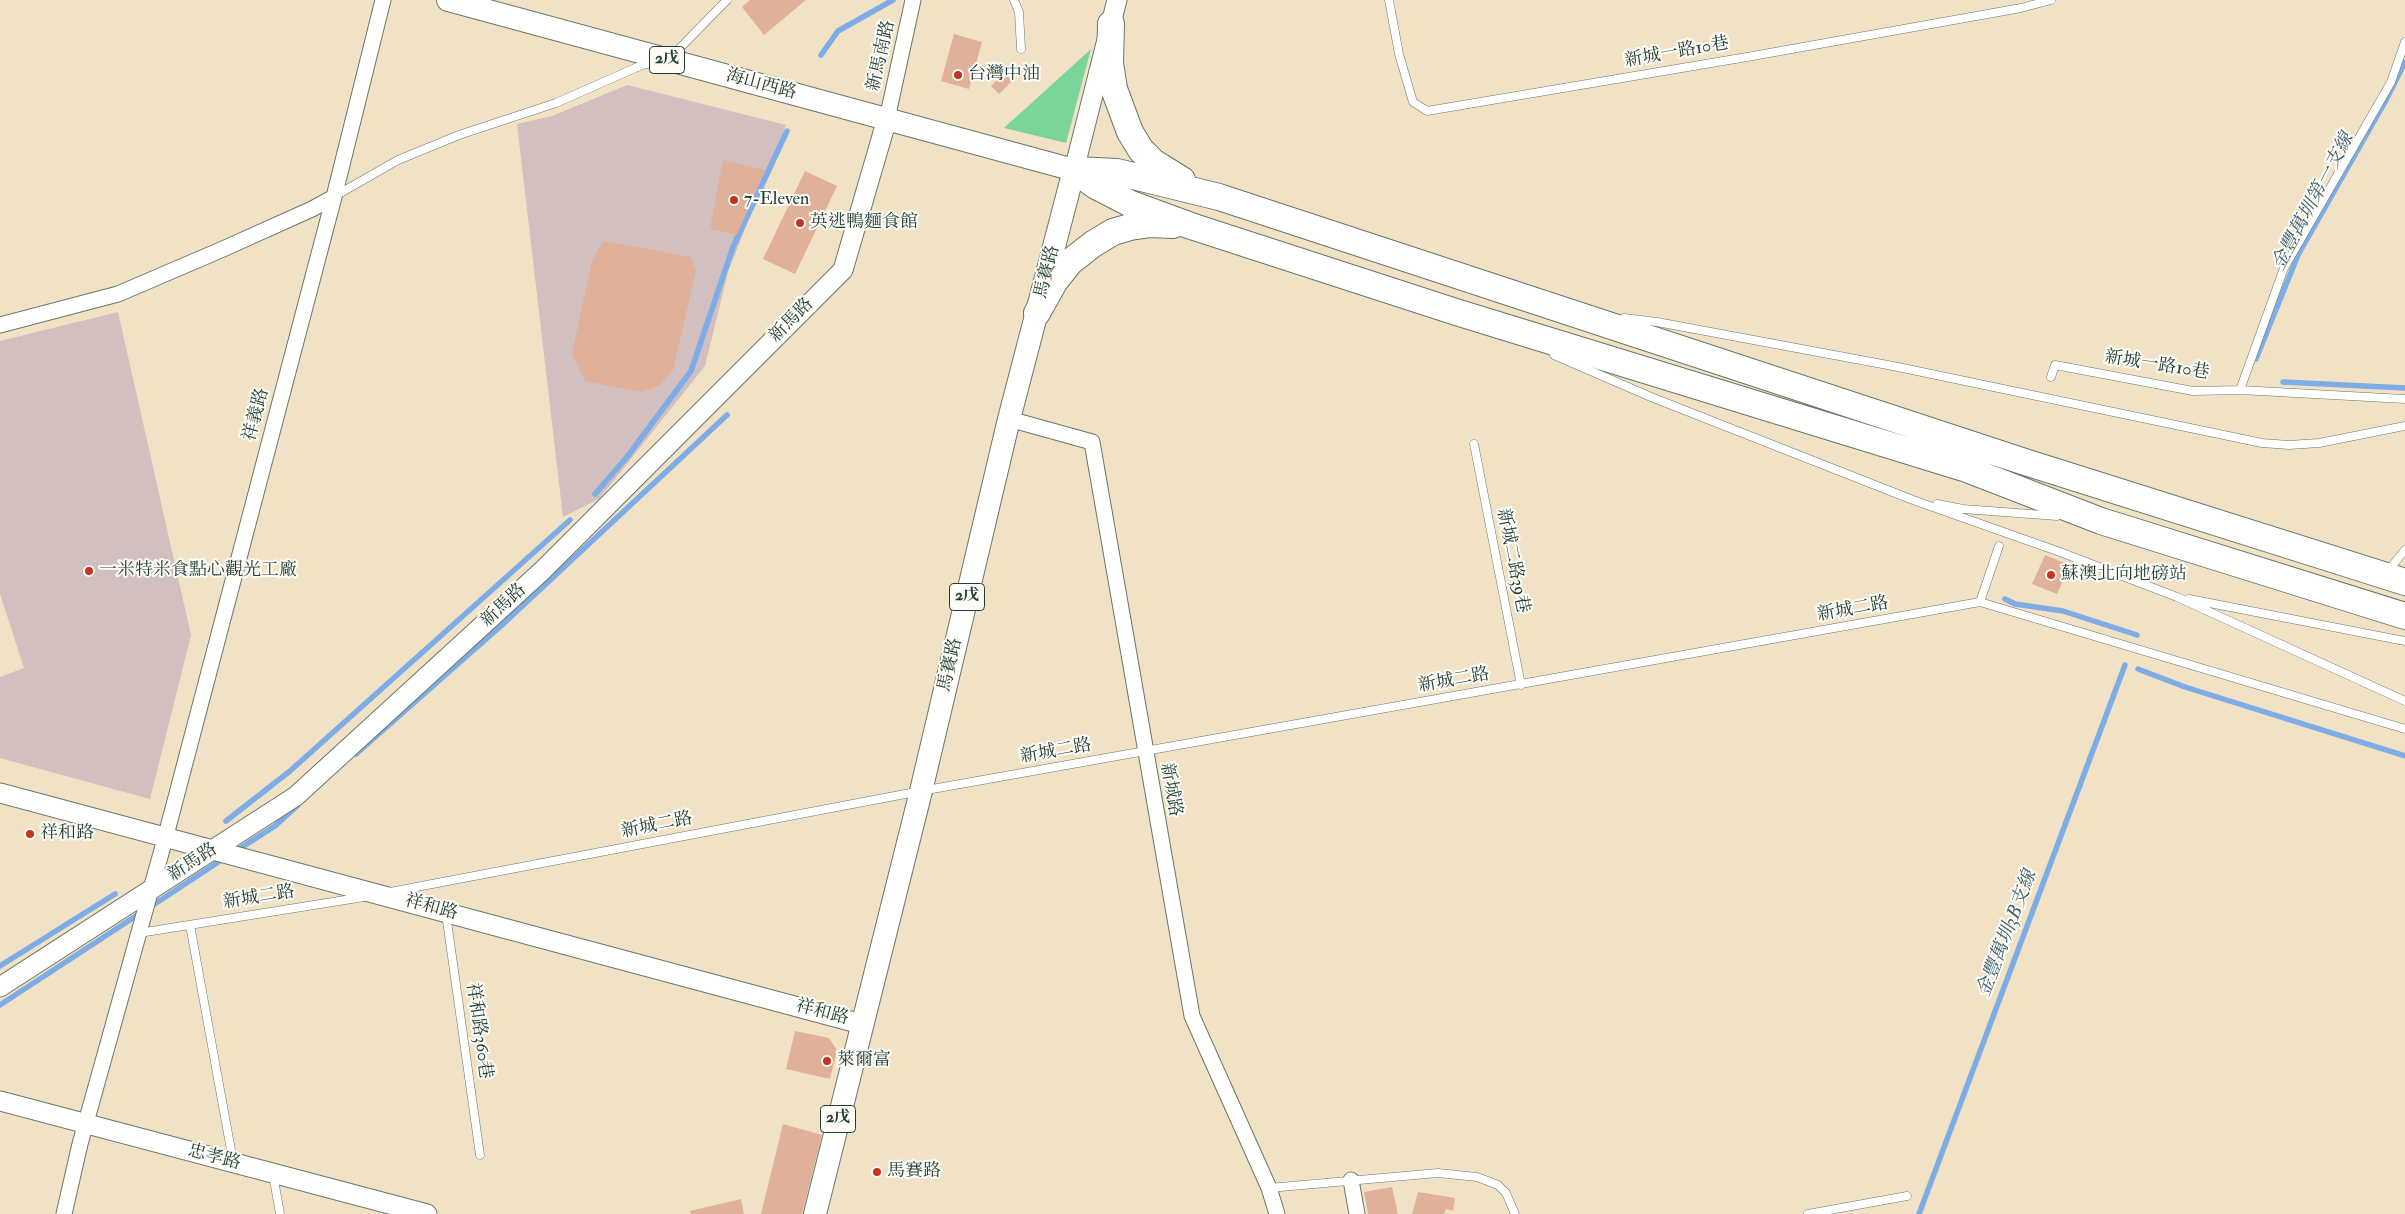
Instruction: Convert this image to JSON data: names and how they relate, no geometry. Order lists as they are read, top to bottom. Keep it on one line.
{"streets":{"main road":["2戊","海山西路","馬賽路"],"street":["新馬南路","新馬路","祥義路","新城路","祥和路","忠孝路"],"lane":["新城一路10巷","新城二路39巷","新城二路","祥和路360巷"]},"crossings":[["新馬南路","海山西路"],["新馬南路","新馬路"],["海山西路","馬賽路"],["海山西路","新馬路"],["馬賽路","新城二路"],["馬賽路","新城路"],["馬賽路","祥和路"],["新馬路","祥義路"],["新馬路","祥和路"],["祥義路","新城二路"],["祥義路","祥和路"],["祥義路","忠孝路"],["新城二路39巷","新城二路"],["新城二路","新城路"],["新城二路","祥和路"],["祥和路","祥和路360巷"]],"water":["金豐萬圳第一支線","金豐萬圳3B支線"],"places":["台灣中油","7-Eleven","英逃鴨麵食館","一米特米食點心觀光工廠","蘇澳北向地磅站","祥和路","萊爾富","馬賽路"]}
